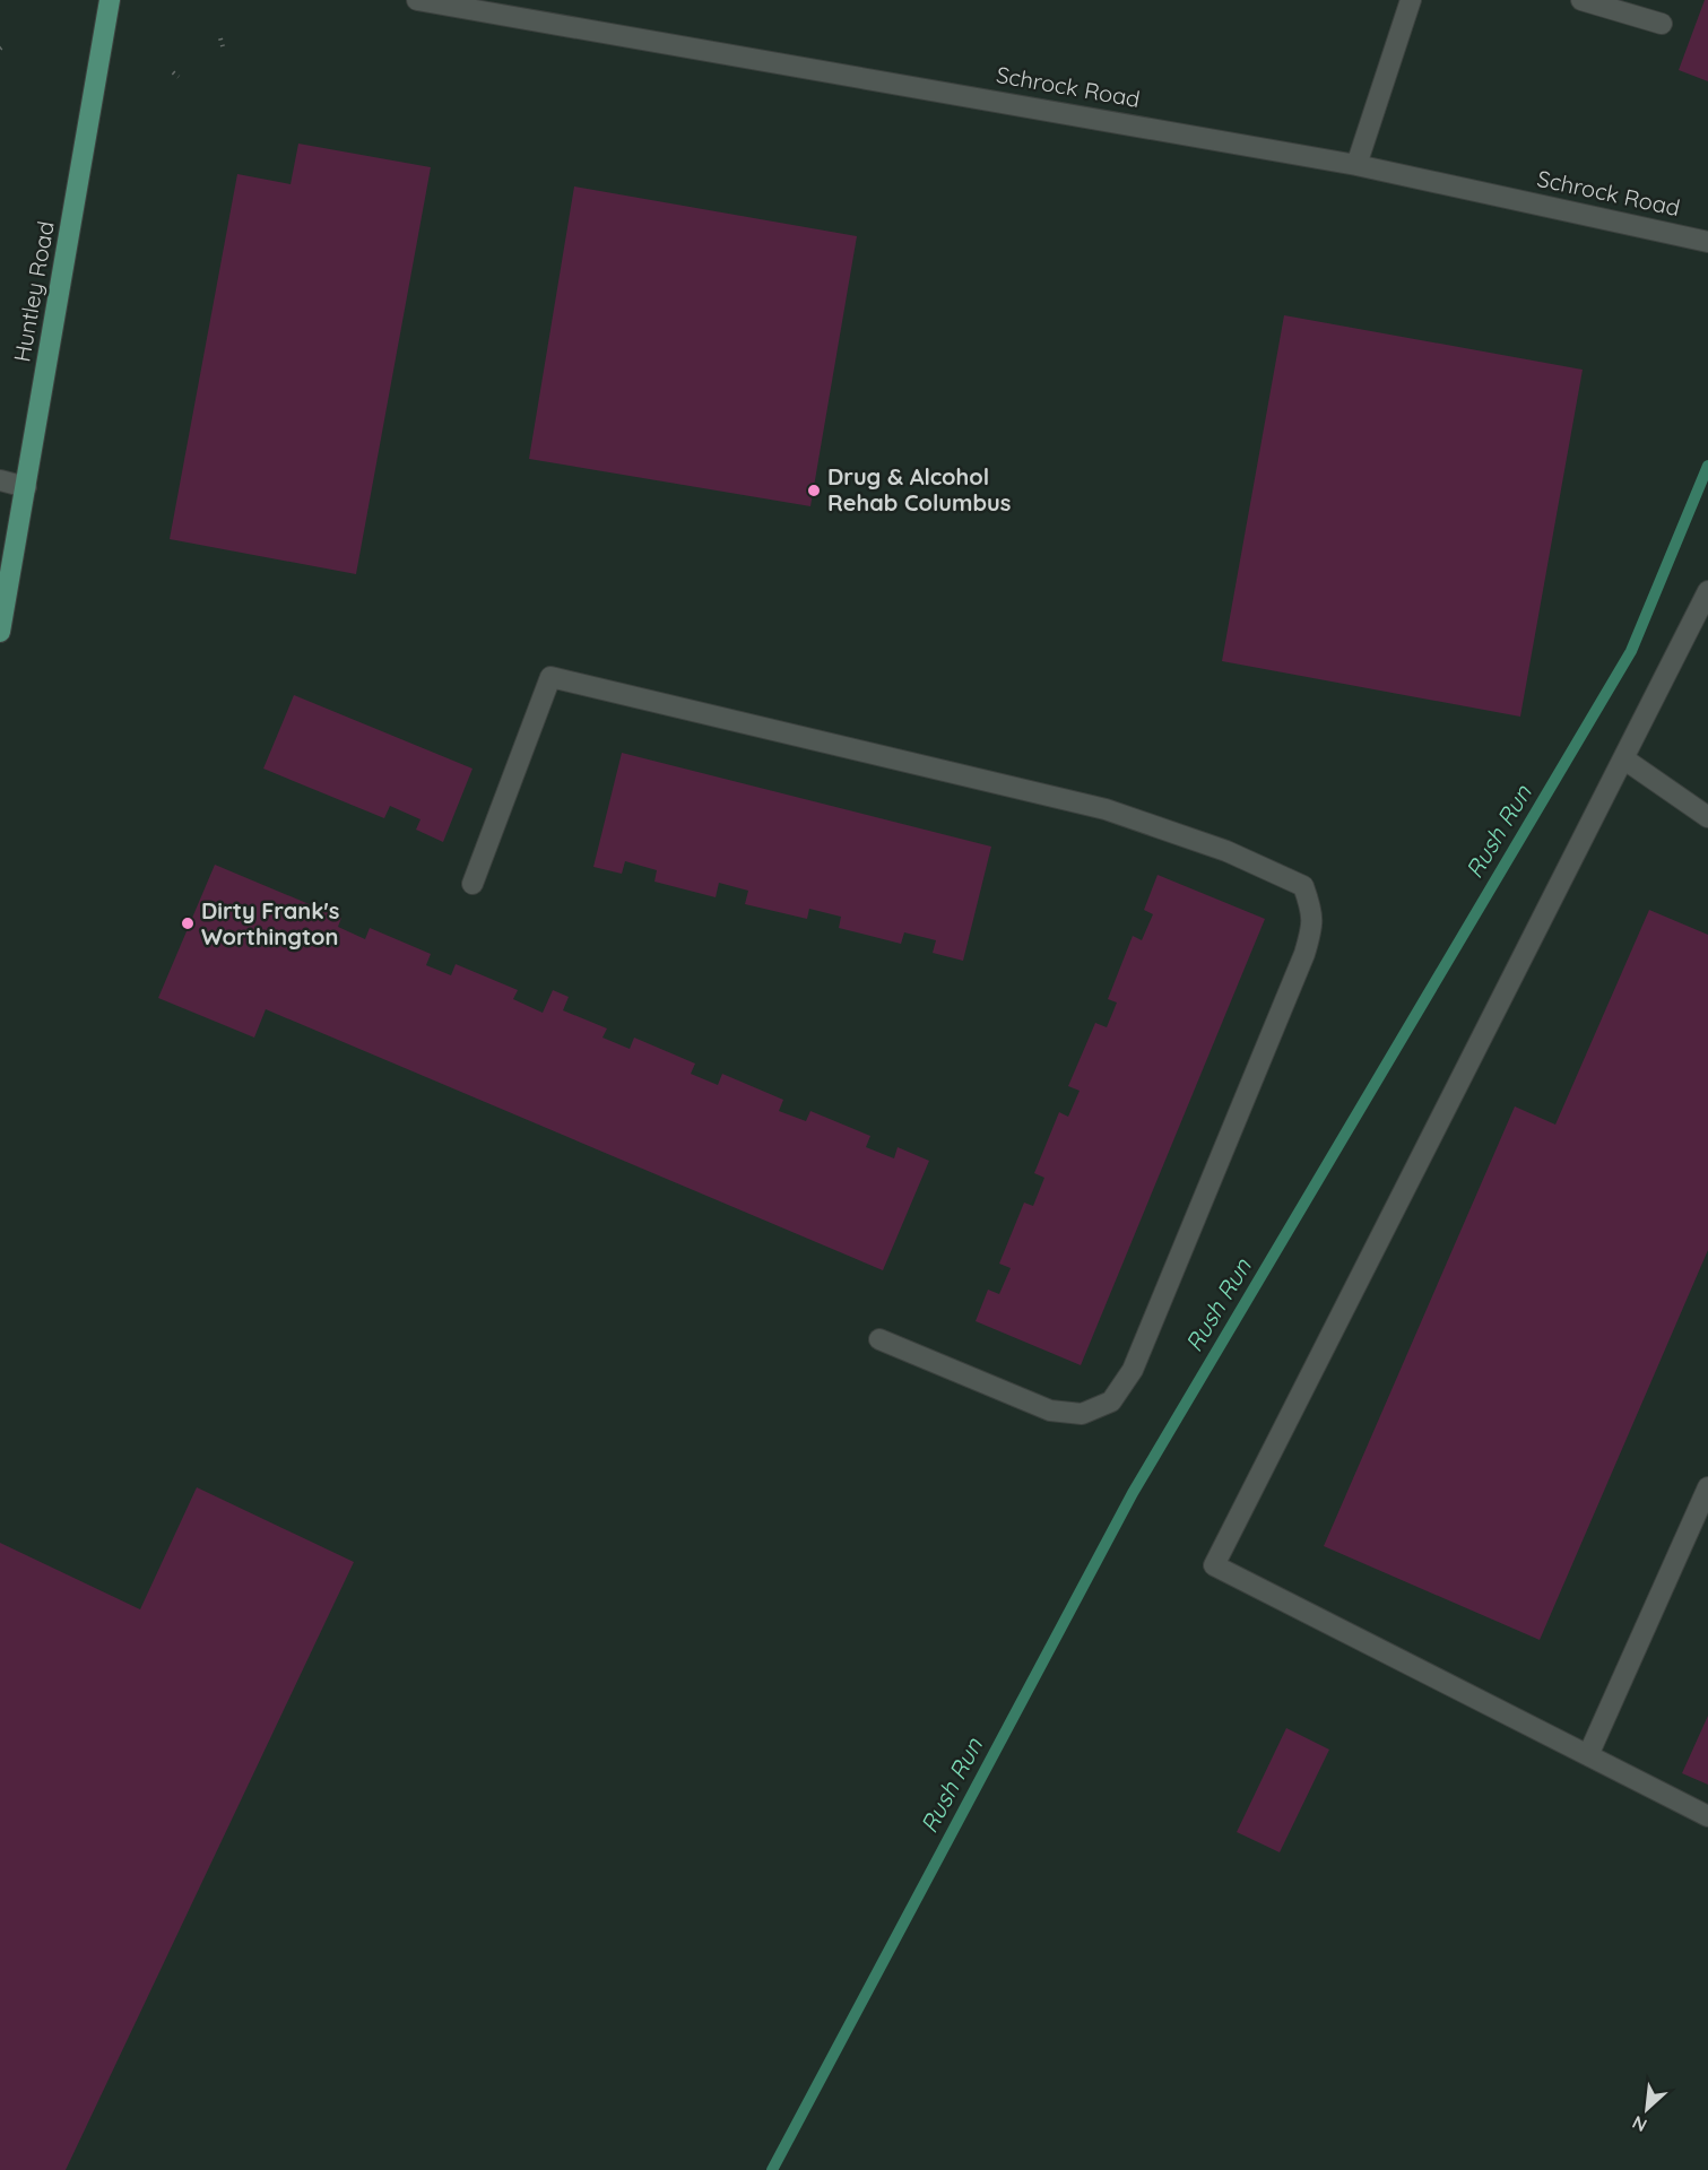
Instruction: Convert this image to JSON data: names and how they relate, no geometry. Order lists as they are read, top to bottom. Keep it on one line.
{"streets":{"main road":["Huntley Road"],"street":["Schrock Road"]},"water":["Rush Run"],"places":["Drug & Alcohol Rehab Columbus","Dirty Frank's Worthington"],"north":"bottom left"}
